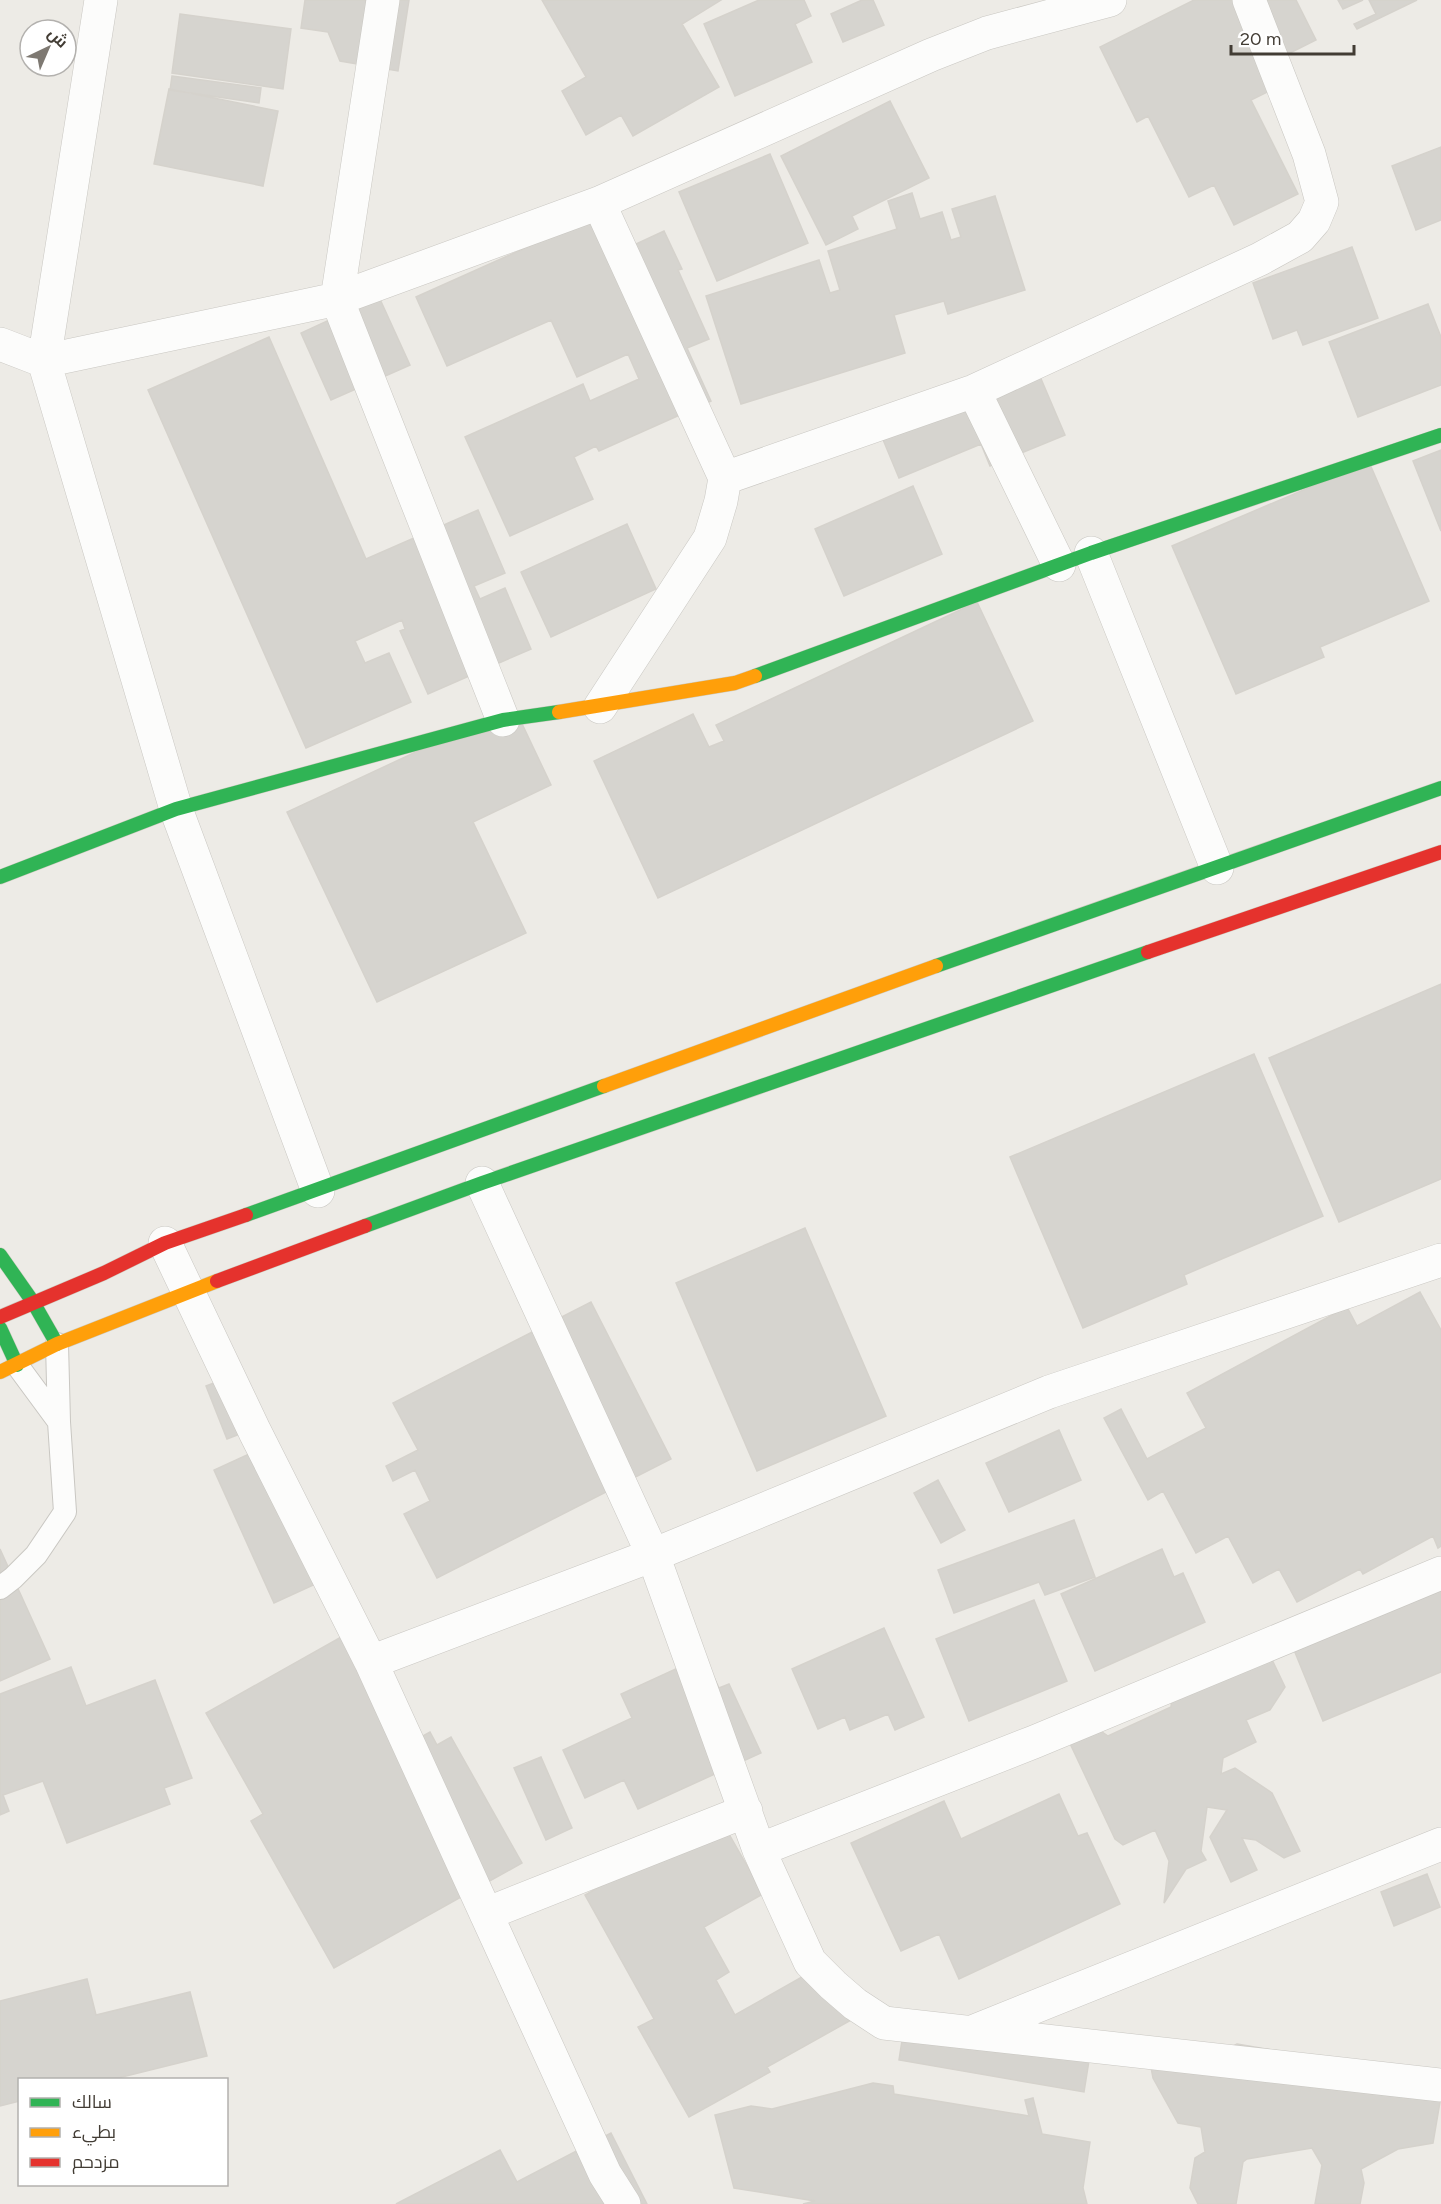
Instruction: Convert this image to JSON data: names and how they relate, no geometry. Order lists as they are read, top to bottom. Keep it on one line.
{"legend":["سالك","بطيء","مزدحم"],"scale_bar":"20 m","north":"top right"}
